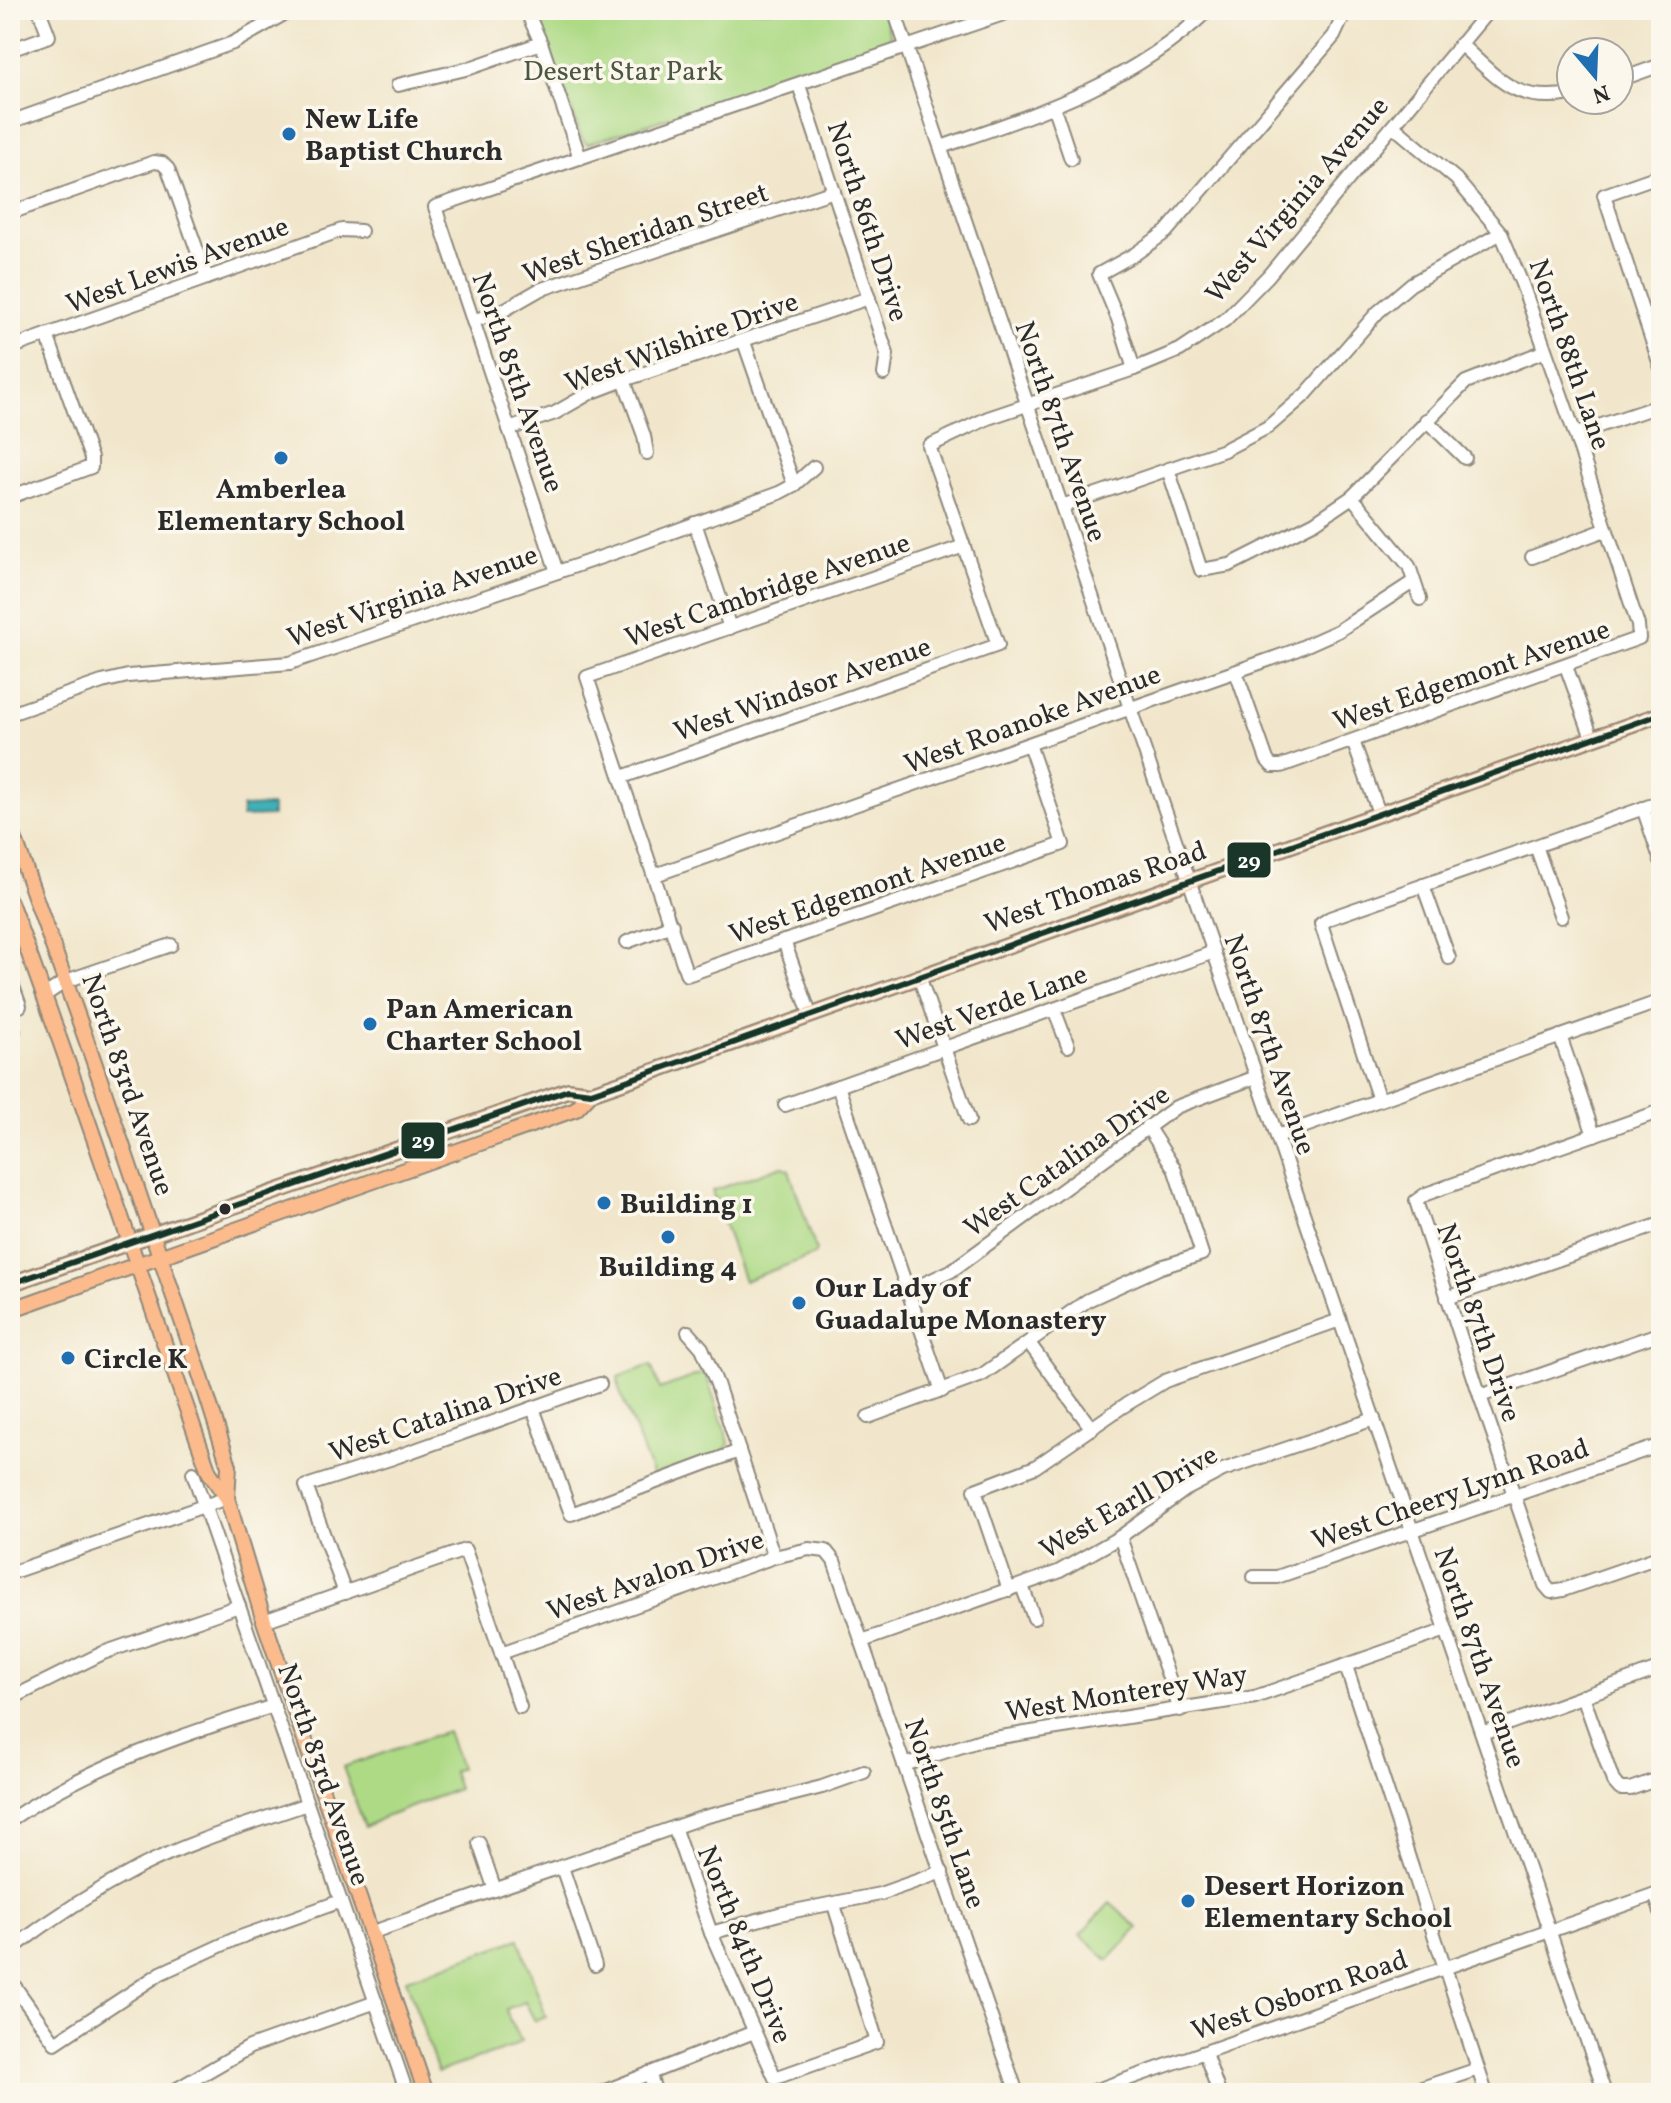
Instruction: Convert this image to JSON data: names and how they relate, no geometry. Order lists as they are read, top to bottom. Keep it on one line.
{"streets":{"main road":["West Thomas Road","North 83rd Avenue"],"street":["West Virginia Avenue","North 86th Drive","West Sheridan Street","West Lewis Avenue","West Wilshire Drive","North 88th Lane","North 85th Avenue","North 87th Avenue","West Cambridge Avenue","West Edgemont Avenue","West Windsor Avenue","West Roanoke Avenue","West Verde Lane","West Catalina Drive","North 87th Drive","West Cheery Lynn Road","West Earll Drive","West Avalon Drive","West Monterey Way","North 85th Lane","North 84th Drive","West Osborn Road"]},"crossings":[["West Virginia Avenue","North 88th Lane"],["West Virginia Avenue","North 85th Avenue"],["West Virginia Avenue","North 87th Avenue"],["West Virginia Avenue","West Cambridge Avenue"],["West Virginia Avenue","West Windsor Avenue"],["North 86th Drive","West Sheridan Street"],["North 86th Drive","West Wilshire Drive"],["West Sheridan Street","North 85th Avenue"],["West Wilshire Drive","North 85th Avenue"],["North 88th Lane","West Edgemont Avenue"],["North 87th Avenue","West Roanoke Avenue"],["North 87th Avenue","West Thomas Road"],["North 87th Avenue","West Verde Lane"],["North 87th Avenue","West Catalina Drive"],["North 87th Avenue","West Cheery Lynn Road"],["North 87th Avenue","West Earll Drive"],["North 87th Avenue","West Monterey Way"],["North 87th Avenue","West Osborn Road"],["West Cambridge Avenue","West Windsor Avenue"],["West Edgemont Avenue","West Roanoke Avenue"],["West Thomas Road","North 83rd Avenue"],["North 87th Drive","West Cheery Lynn Road"],["West Earll Drive","North 85th Lane"],["West Avalon Drive","North 85th Lane"],["West Monterey Way","North 85th Lane"]],"parks":["Desert Star Park"],"places":["New Life Baptist Church","Amberlea Elementary School","Pan American Charter School","Building 1","Building 4","Our Lady of Guadalupe Monastery","Circle K","Desert Horizon Elementary School"],"lines":["transit line 29"],"north":"bottom"}
